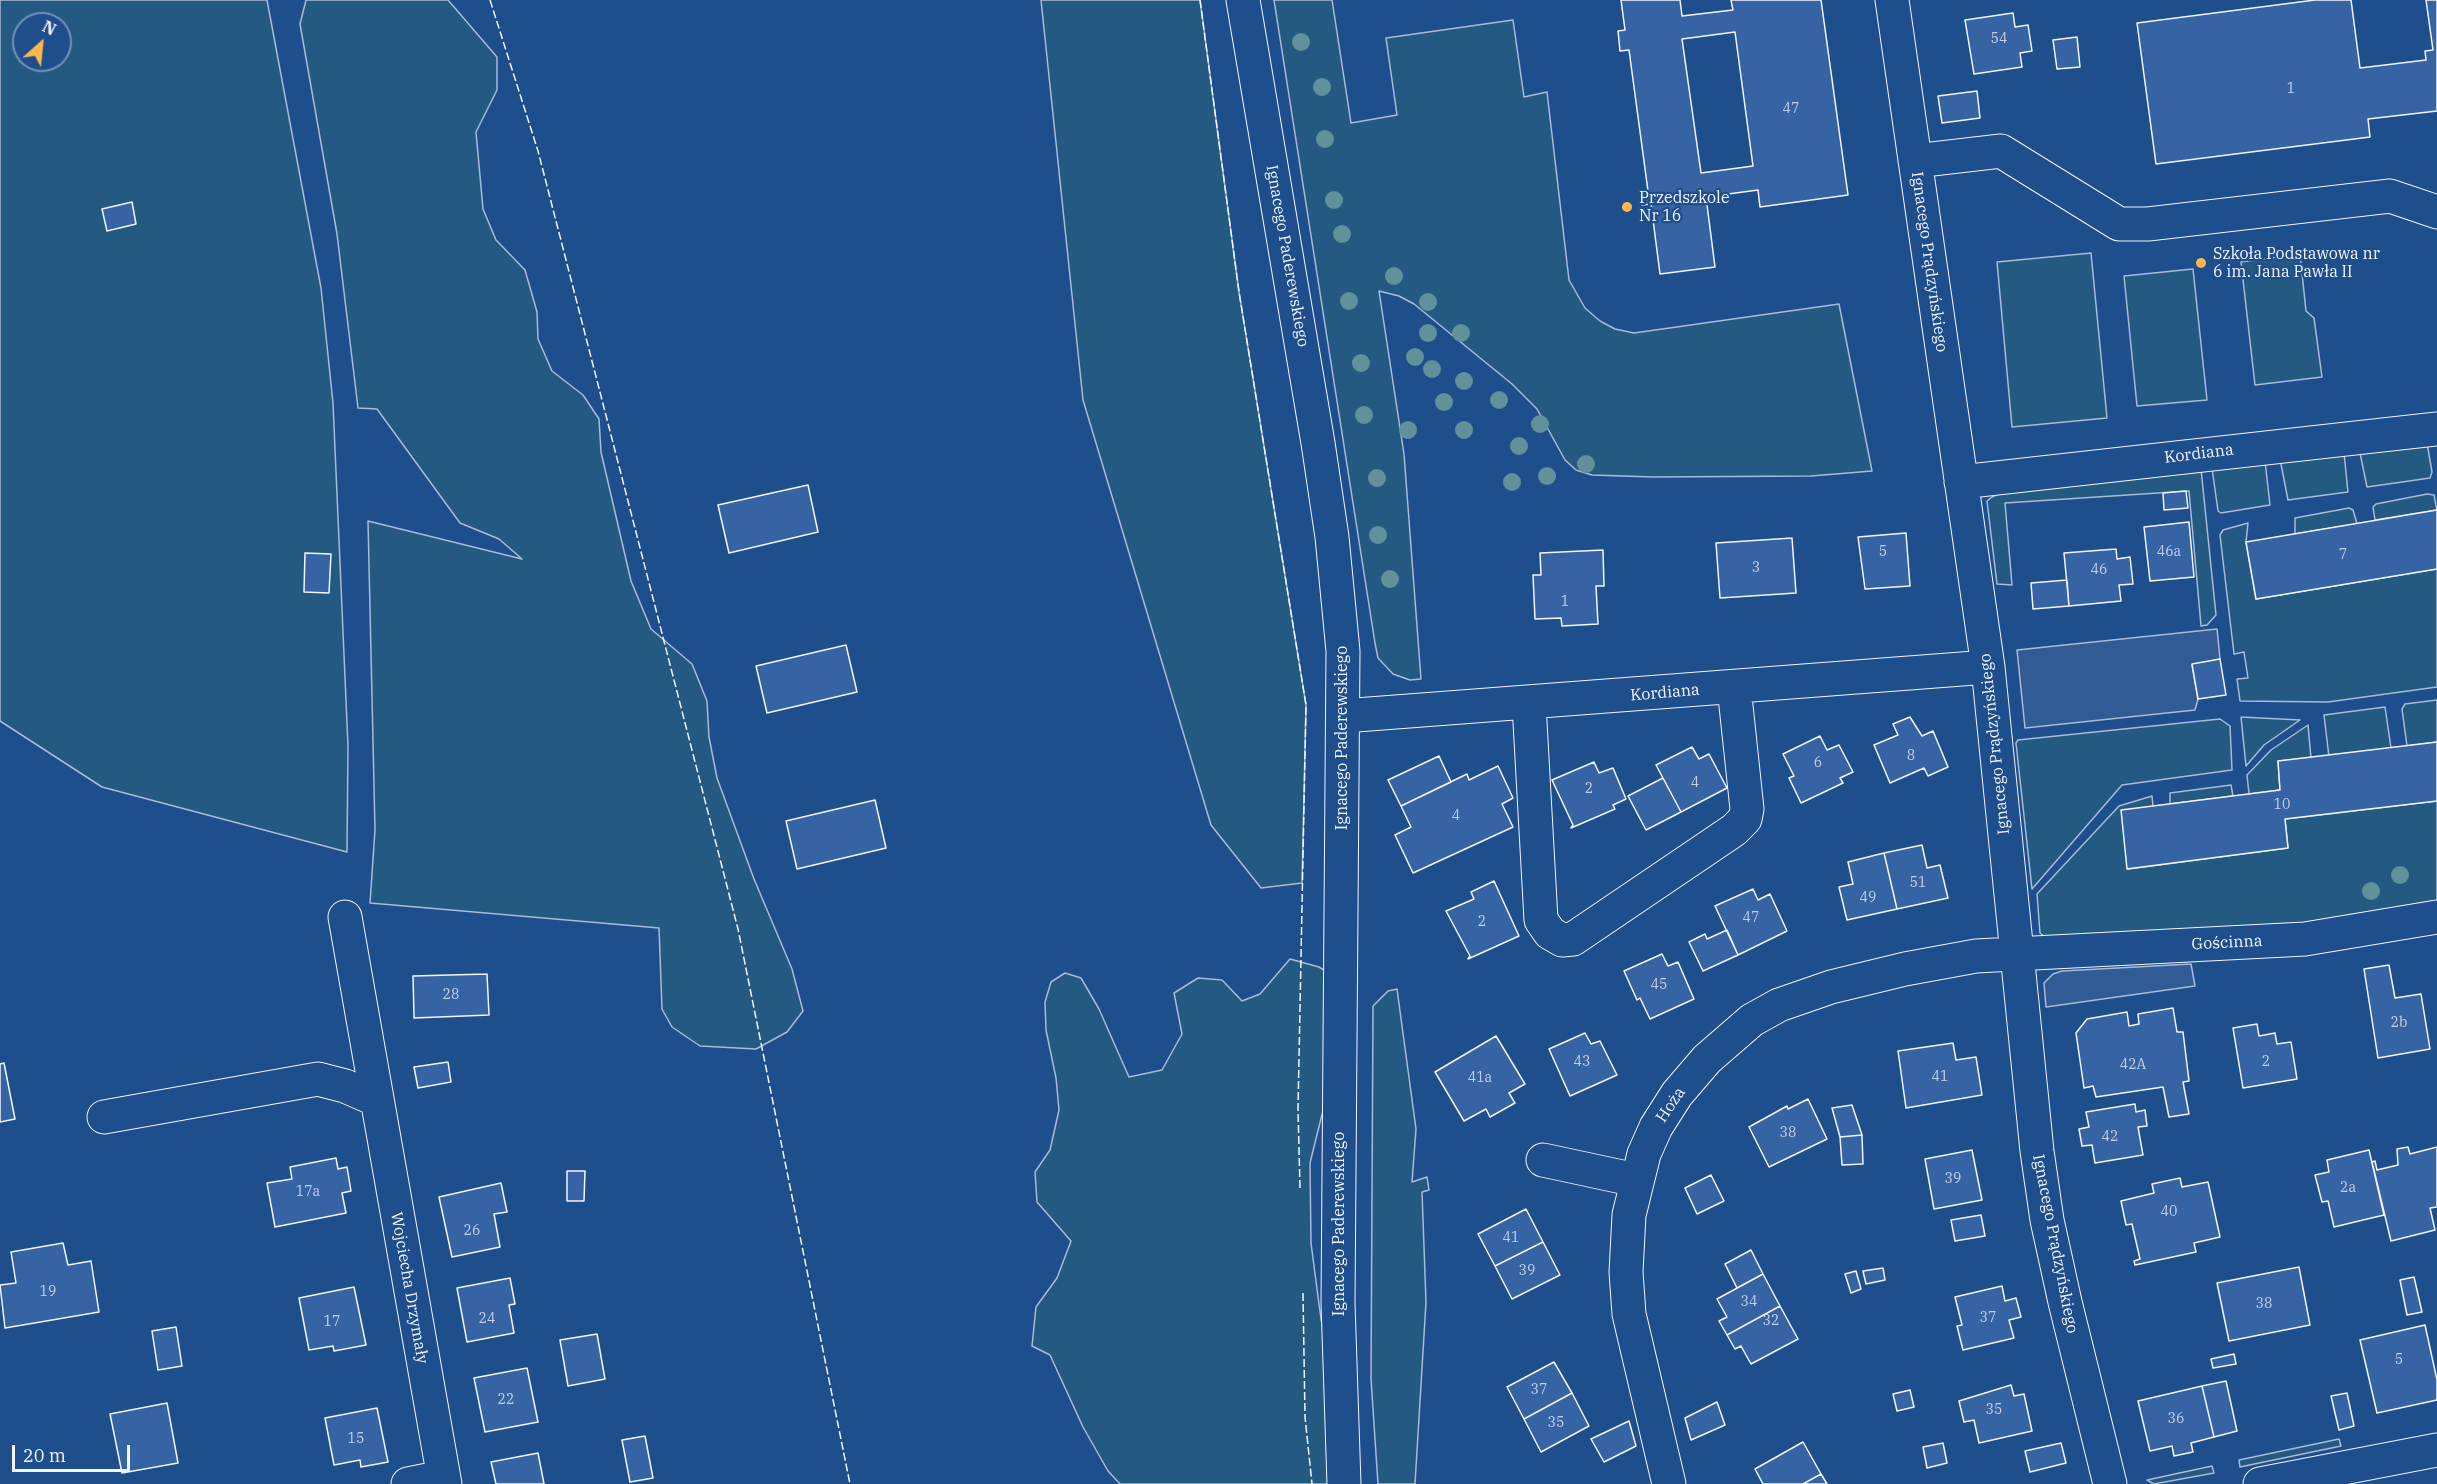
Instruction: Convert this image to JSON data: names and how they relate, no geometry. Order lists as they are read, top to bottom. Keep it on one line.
{"streets":{"street":["Ignacego Paderewskiego","Ignacego Prądzyńskiego","Kordiana","Gościnna","Hoża","Wojciecha Drzymały"]},"crossings":[["Ignacego Paderewskiego","Kordiana"],["Ignacego Prądzyńskiego","Kordiana"],["Ignacego Prądzyńskiego","Gościnna"],["Ignacego Prądzyńskiego","Hoża"],["Gościnna","Hoża"]],"places":["Przedszkole Nr 16","Szkoła Podstawowa nr 6 im. Jana Pawła II"],"house_numbers":["54","1","47","5","46a","7","3","46","1","8","6","4","2","10","4","51","49","47","2","45","28","2b","43","2","42A","41","41a","38","42","39","2a","17a","40","26","41","39","19","34","38","37","24","32","17","5","37","22","35","36","35","15"],"scale_bar":"20 m","north":"top right"}
